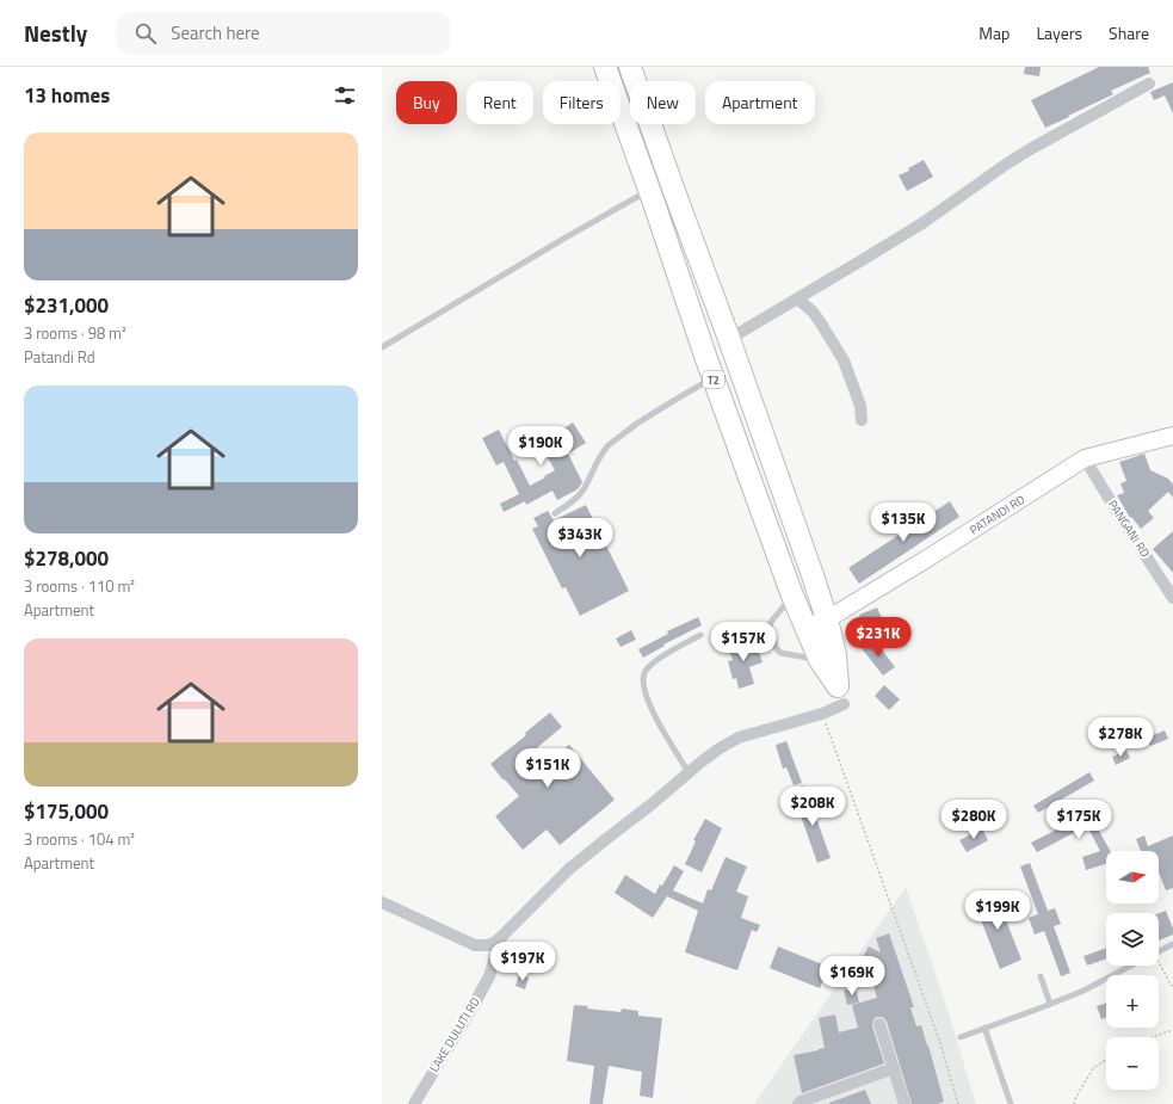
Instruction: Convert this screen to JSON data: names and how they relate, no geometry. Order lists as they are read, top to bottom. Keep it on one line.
{"streets":{"highway":["T2"],"street":["PATANDI RD","PANGANI RD","LAKE DULUTI RD"]},"crossings":[["T2","PATANDI RD"],["PATANDI RD","PANGANI RD"]],"north":"right","page":{"header":"Nestly","search":"Search here","nav":["Map","Layers","Share"],"heading":"13 homes","chip":["Buy","Rent","Filters","New","Apartment"],"list":[{"name":"$231,000","note":"3 rooms · 98 m² · Patandi Rd"},{"name":"$278,000","note":"3 rooms · 110 m² · Apartment"},{"name":"$175,000","note":"3 rooms · 104 m² · Apartment"}],"price":["$190K","$135K","$343K","$231K","$157K","$278K","$151K","$208K","$280K","$175K","$199K","$197K","$169K"],"map_buttons":["+","−"]}}
